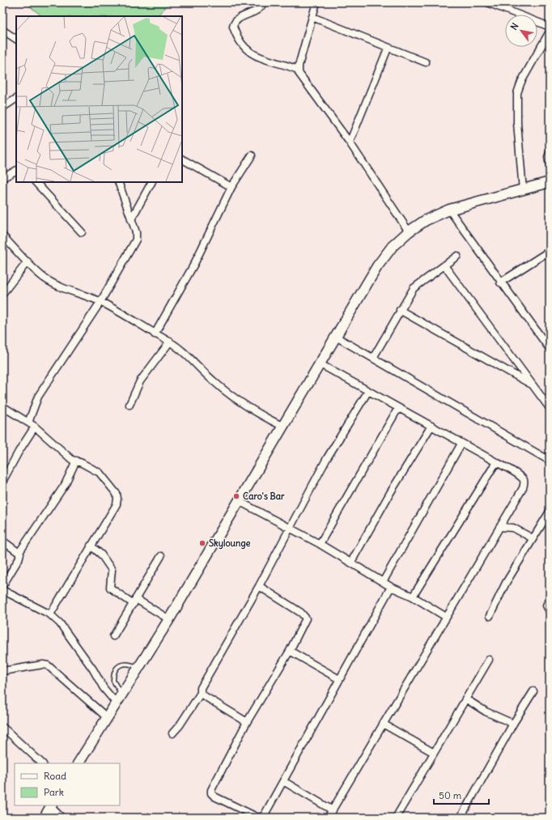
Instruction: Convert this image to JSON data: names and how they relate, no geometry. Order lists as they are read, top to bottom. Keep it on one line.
{"places":["Caro's Bar","Skylounge"],"legend":["Road","Park"],"scale_bar":"50 m","north":"top left"}
